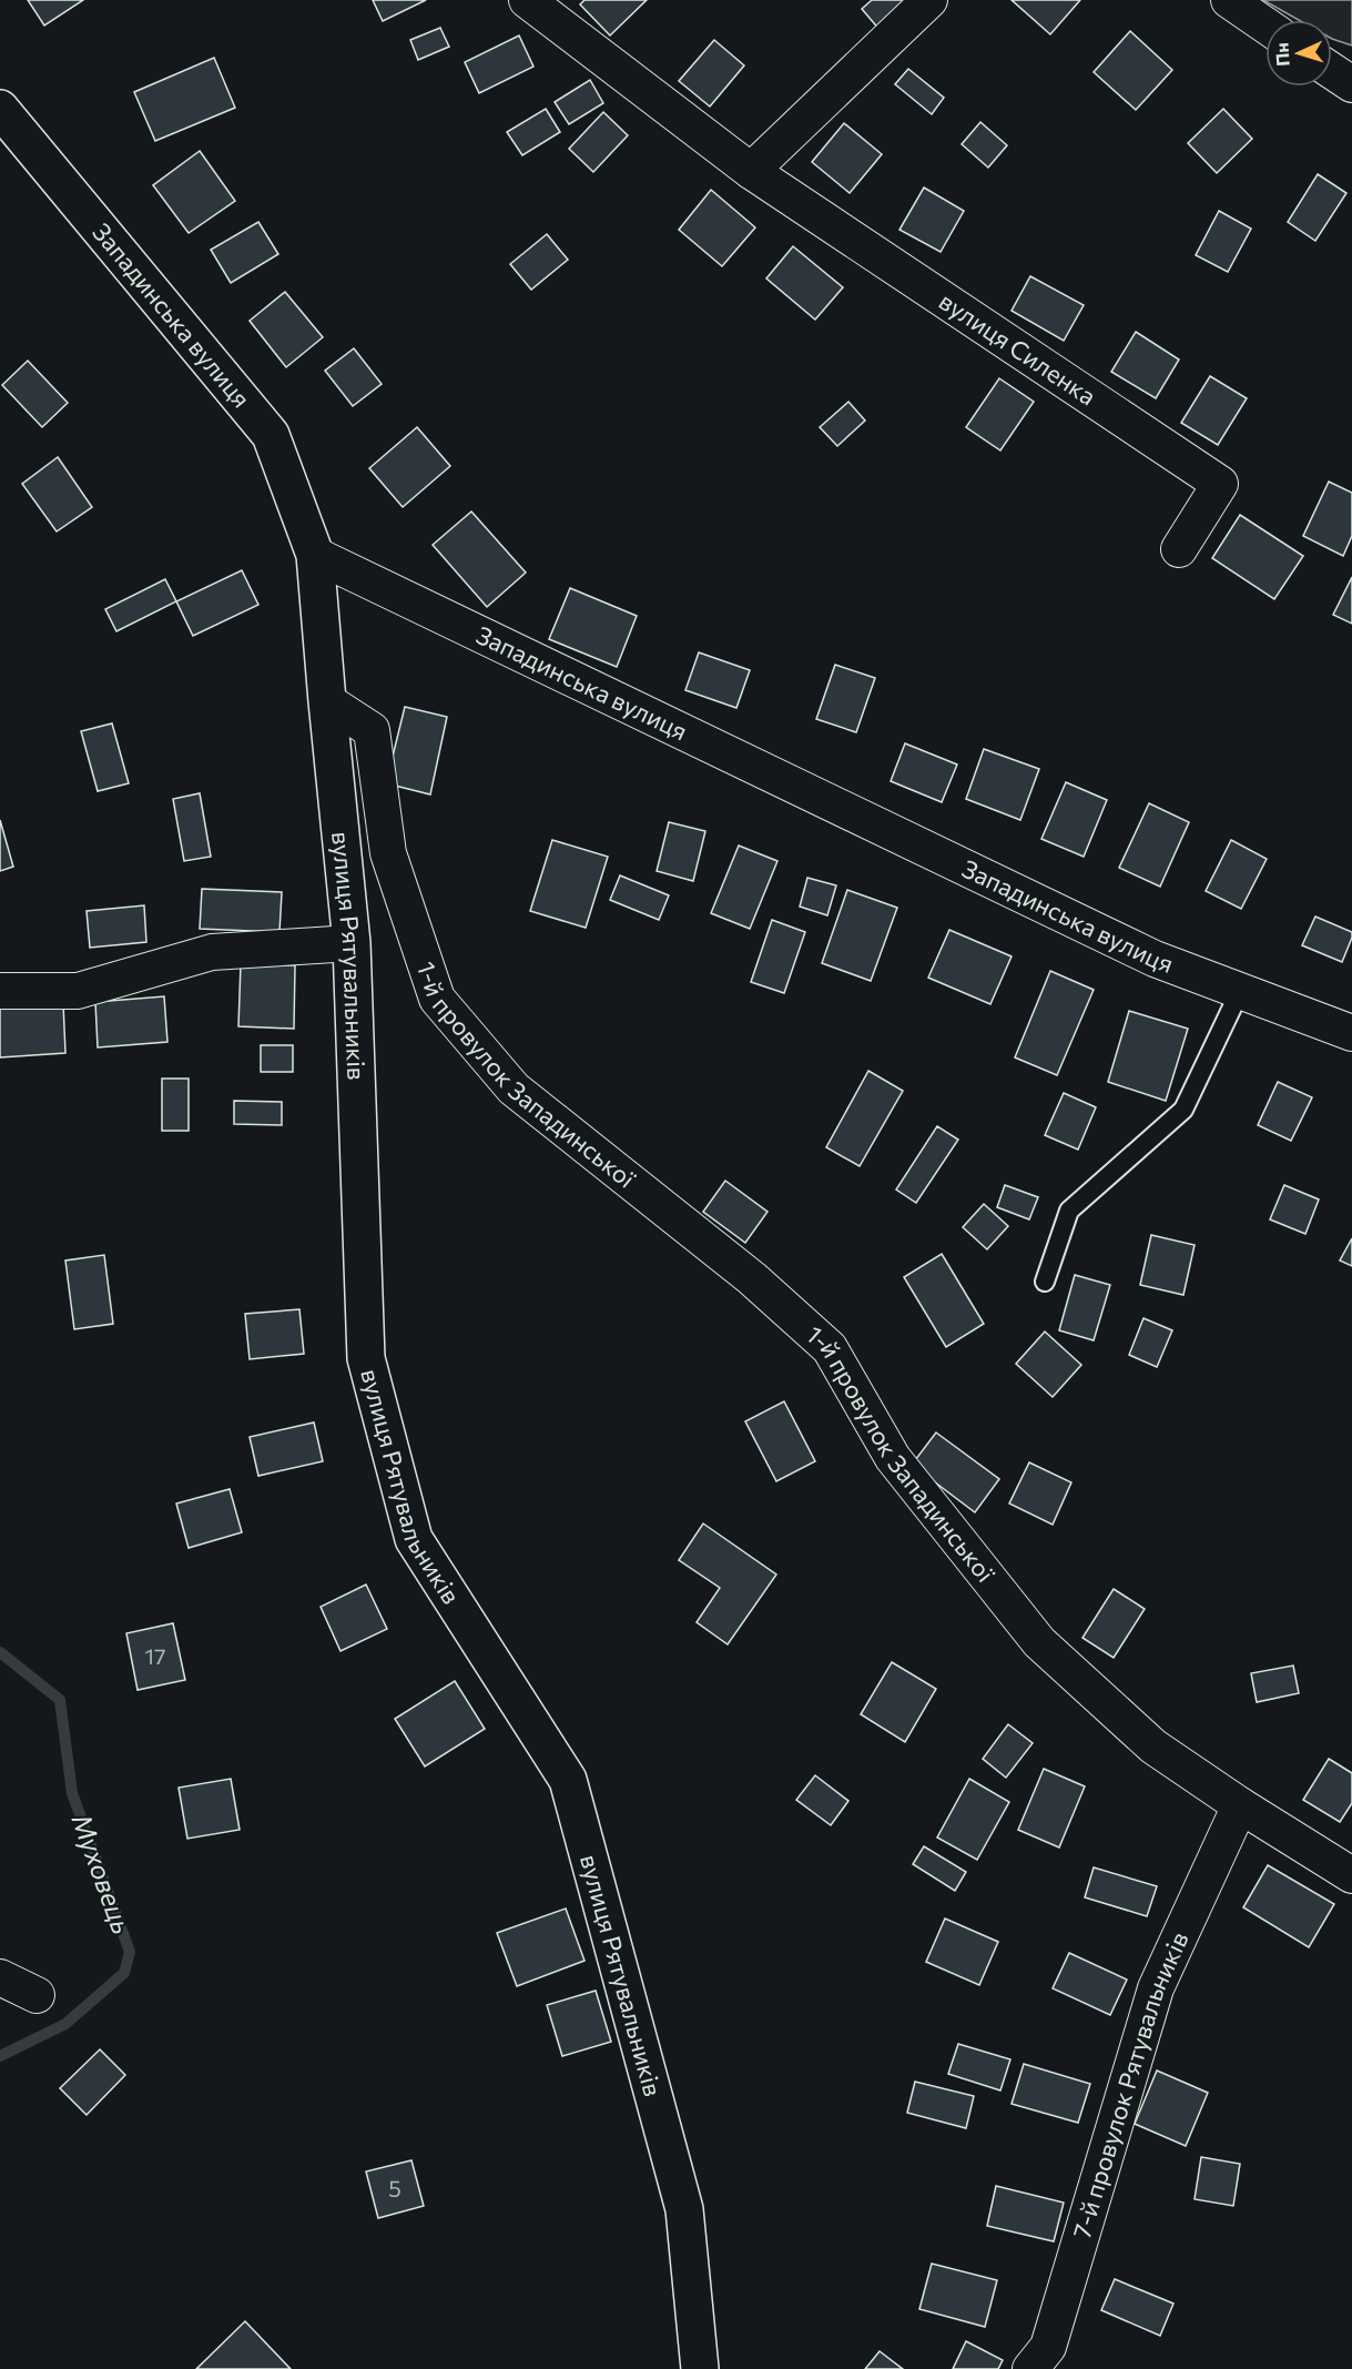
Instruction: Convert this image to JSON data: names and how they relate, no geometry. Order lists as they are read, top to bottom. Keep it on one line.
{"streets":{"main road":["Западинська вулиця","вулиця Рятувальників"],"street":["вулиця Силенка","1-й провулок Западинської","7-й провулок Рятувальників"]},"crossings":[["Западинська вулиця","вулиця Рятувальників"],["вулиця Рятувальників","1-й провулок Западинської"],["1-й провулок Западинської","7-й провулок Рятувальників"]],"water":["Муховець"],"house_numbers":["17","5"],"north":"left"}
